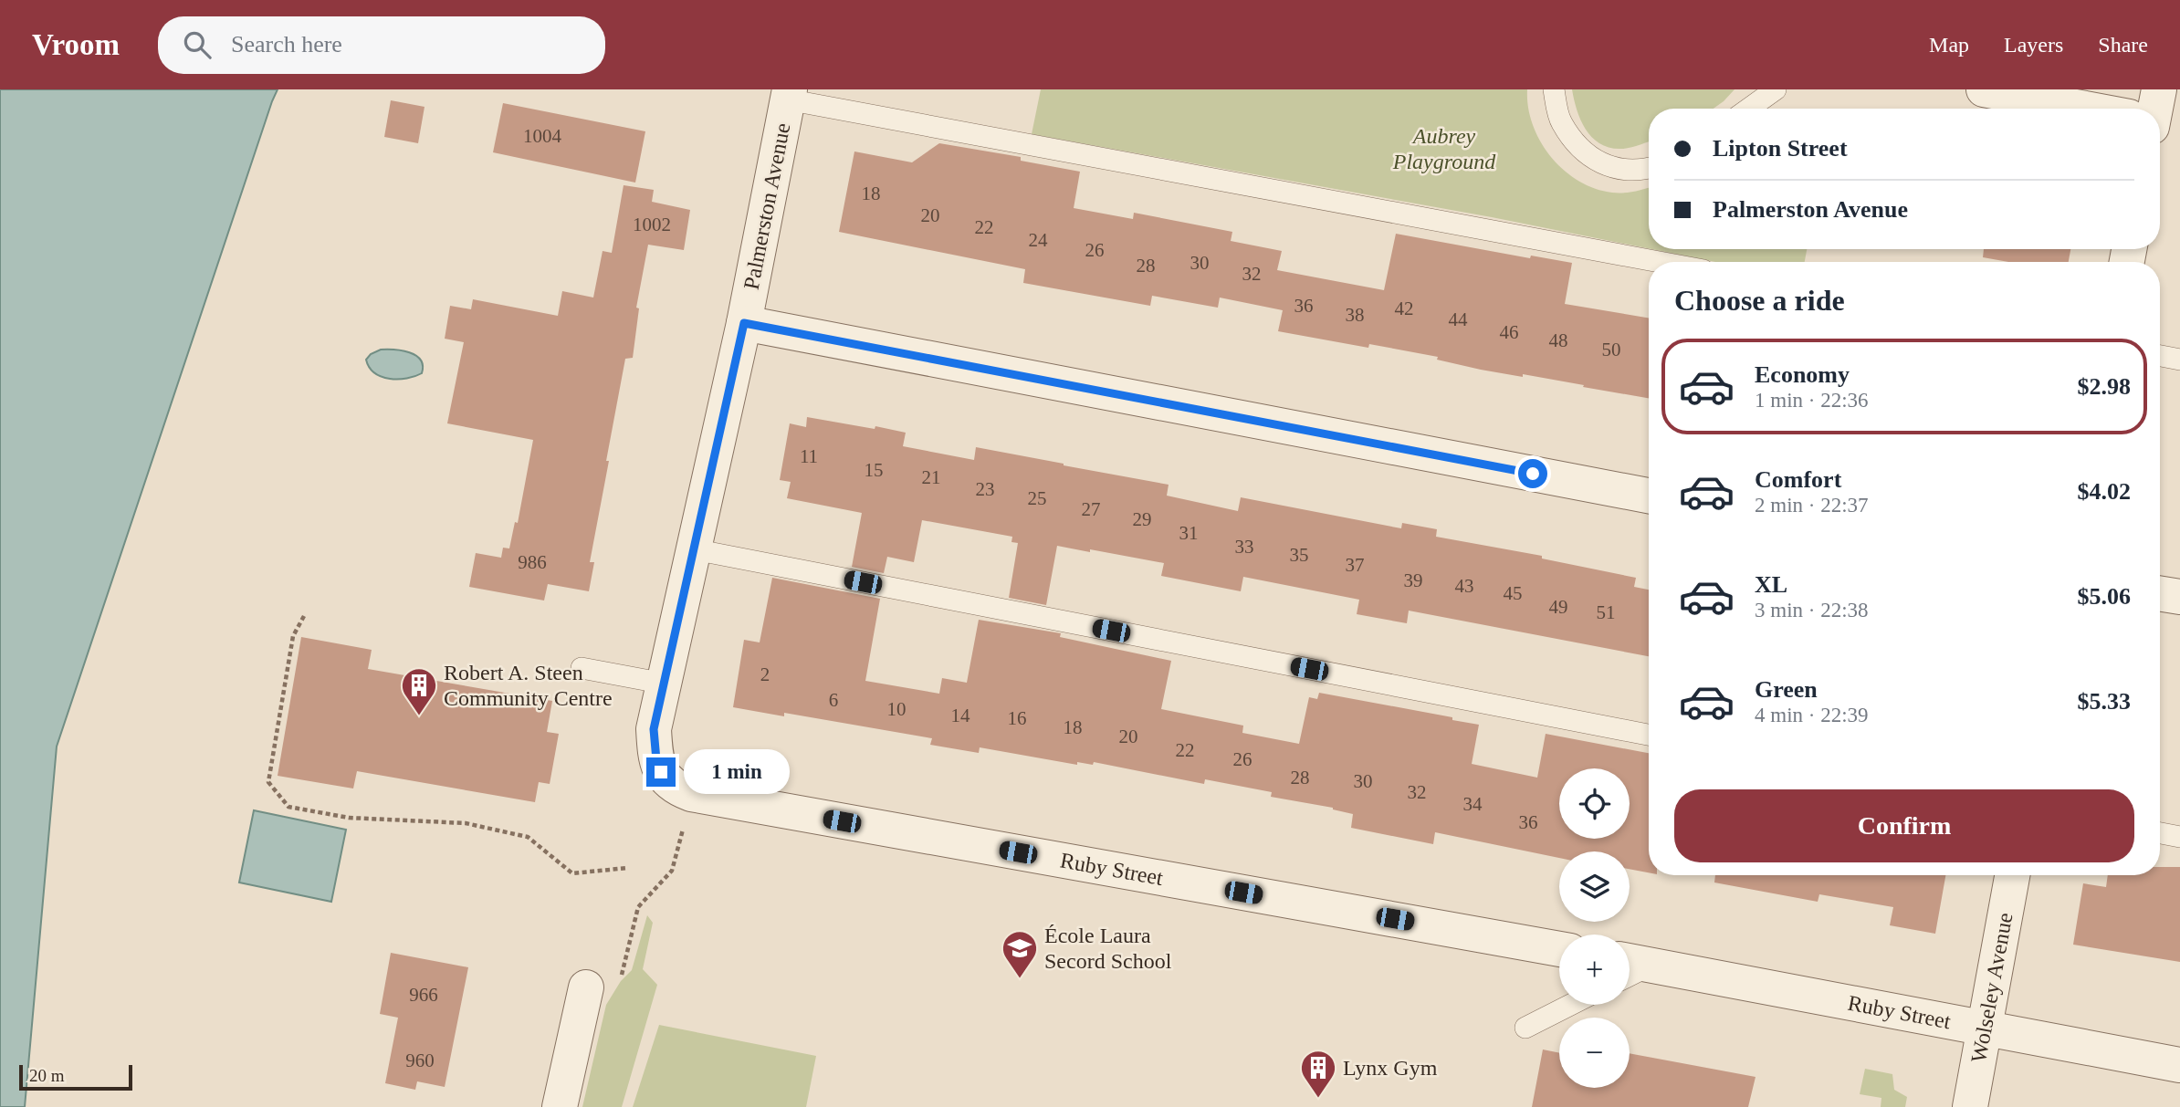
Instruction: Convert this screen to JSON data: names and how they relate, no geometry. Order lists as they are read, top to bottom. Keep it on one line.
{"streets":{"street":["Palmerston Avenue","Ruby Street","Wolseley Avenue"]},"crossings":[["Palmerston Avenue","Ruby Street"],["Ruby Street","Wolseley Avenue"]],"parks":["Aubrey Playground"],"places":{"building":["Robert A. Steen Community Centre","Lynx Gym"],"school or university":["École Laura Secord School"]},"house_numbers":["1004","18","20","1002","22","24","26","30","28","32","36","42","38","44","46","48","50","11","15","21","23","25","27","29","31","33","35","986","37","39","43","45","49","51","2","6","10","14","16","18","20","22","26","28","30","32","34","36","966","960"],"scale_bar":"20 m","page":{"header":"Vroom","search":"Search here","nav":["Map","Layers","Share"],"banner":["Lipton Street","Palmerston Avenue"],"heading":"Choose a ride","list":[{"name":"Economy","note":"1 min · 22:36","value":"$2.98"},{"name":"Comfort","note":"2 min · 22:37","value":"$4.02"},{"name":"XL","note":"3 min · 22:38","value":"$5.06"},{"name":"Green","note":"4 min · 22:39","value":"$5.33"}],"bubble":"1 min","map_buttons":["+","−"],"buttons":"Confirm","scale":"20 m"}}
